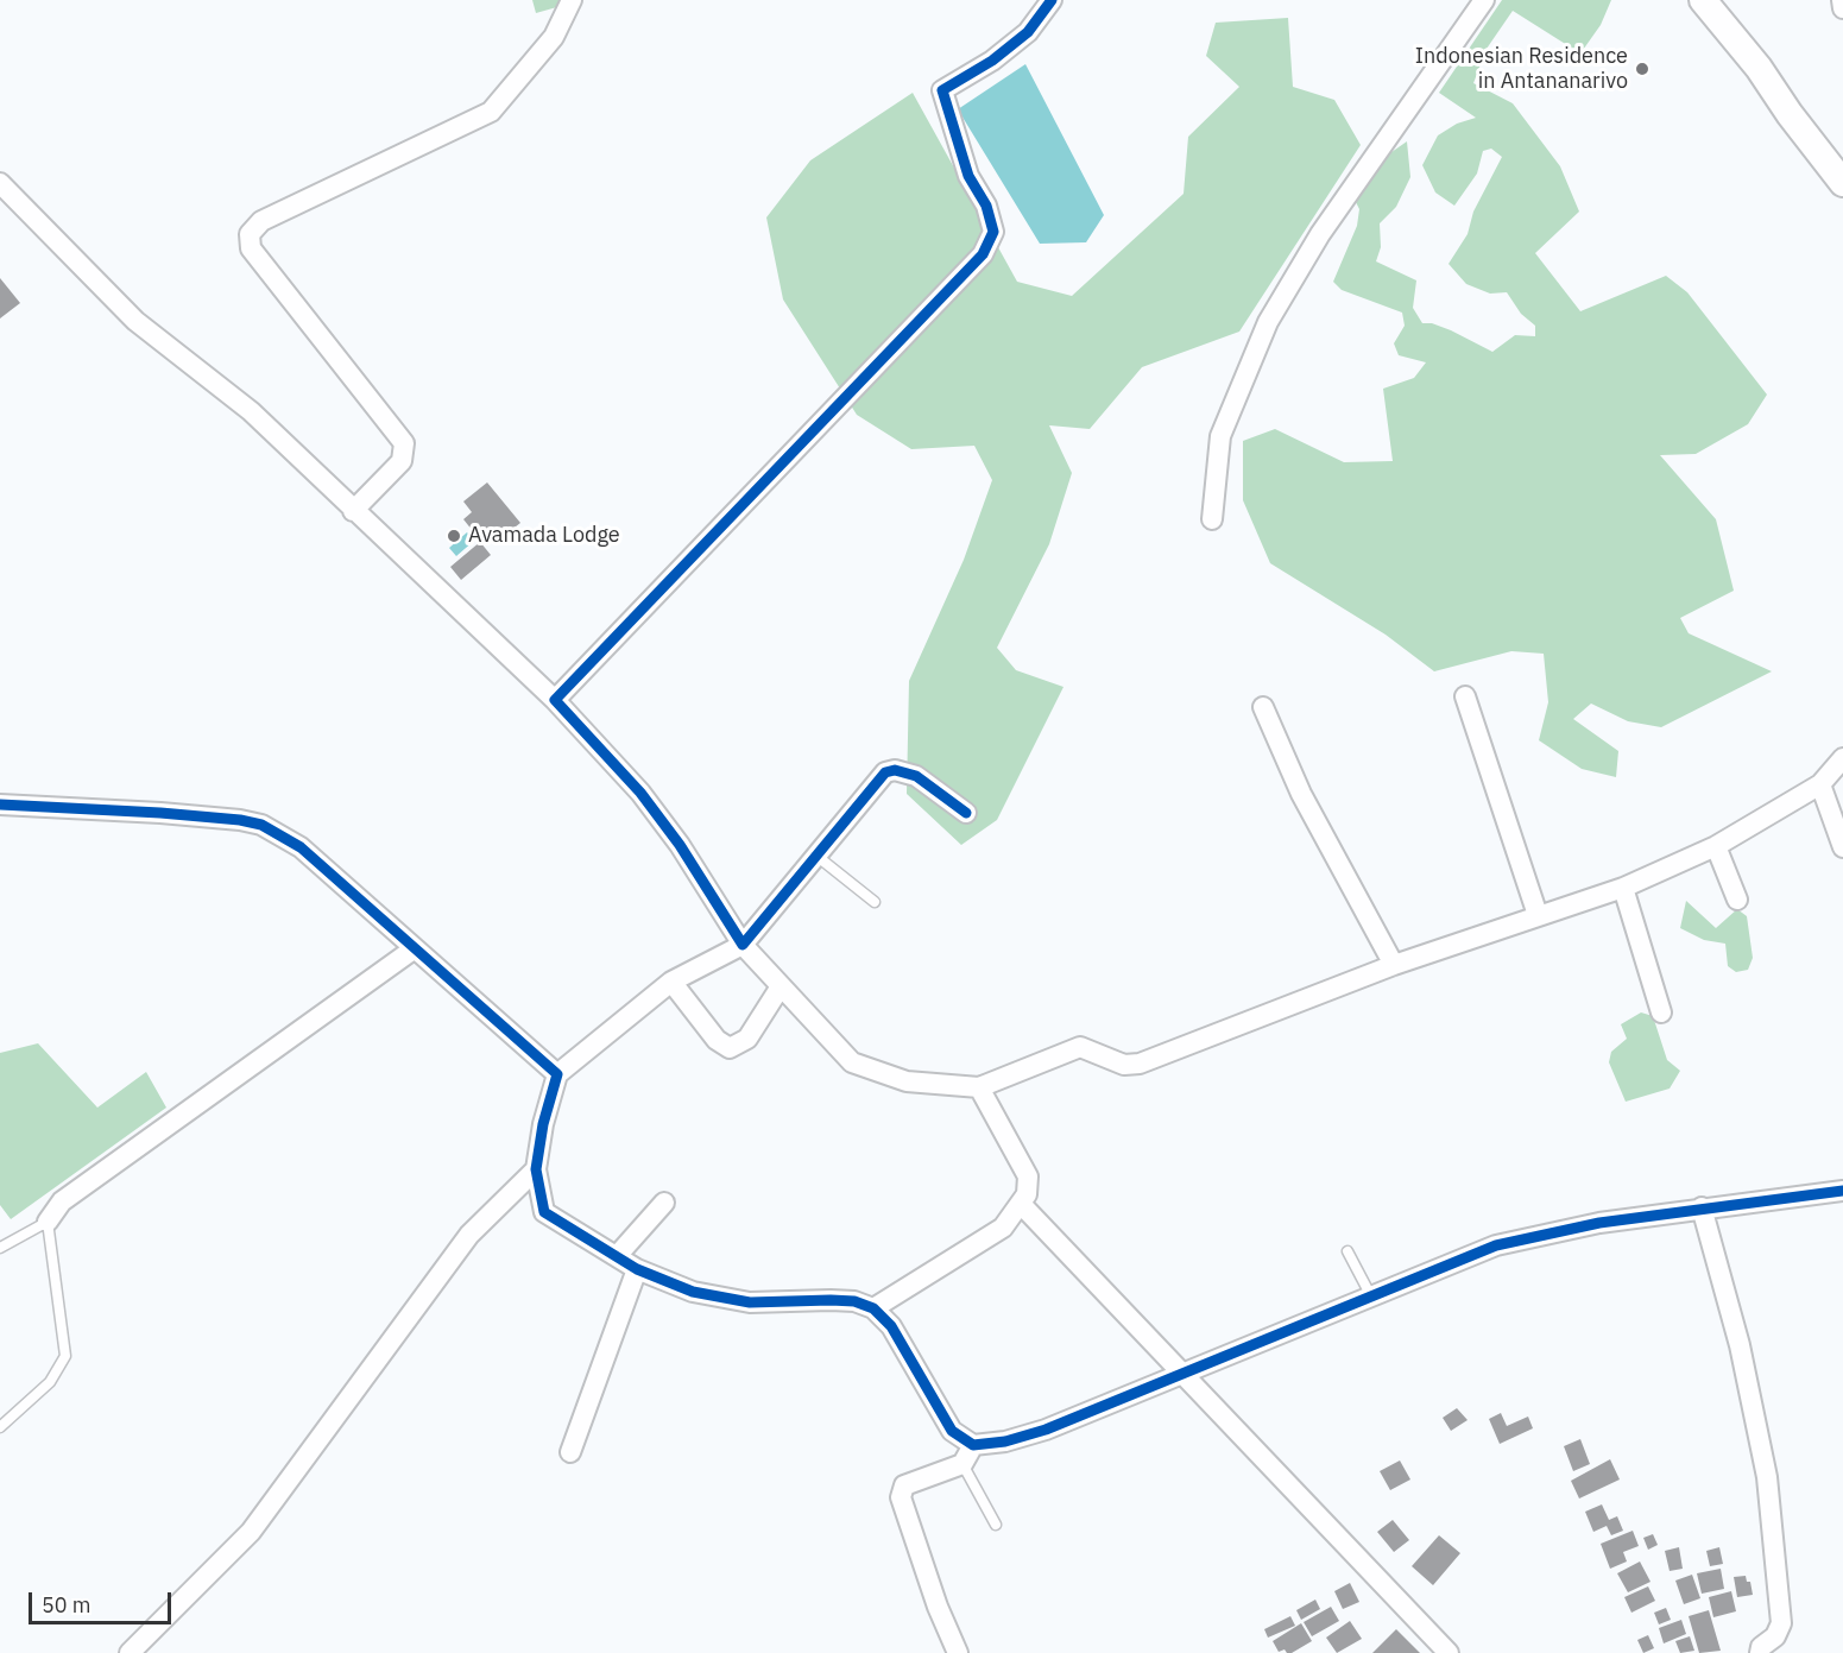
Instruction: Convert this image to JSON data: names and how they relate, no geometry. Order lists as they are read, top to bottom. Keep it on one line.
{"places":["Indonesian Residence in Antananarivo","Avamada Lodge"],"scale_bar":"50 m"}
